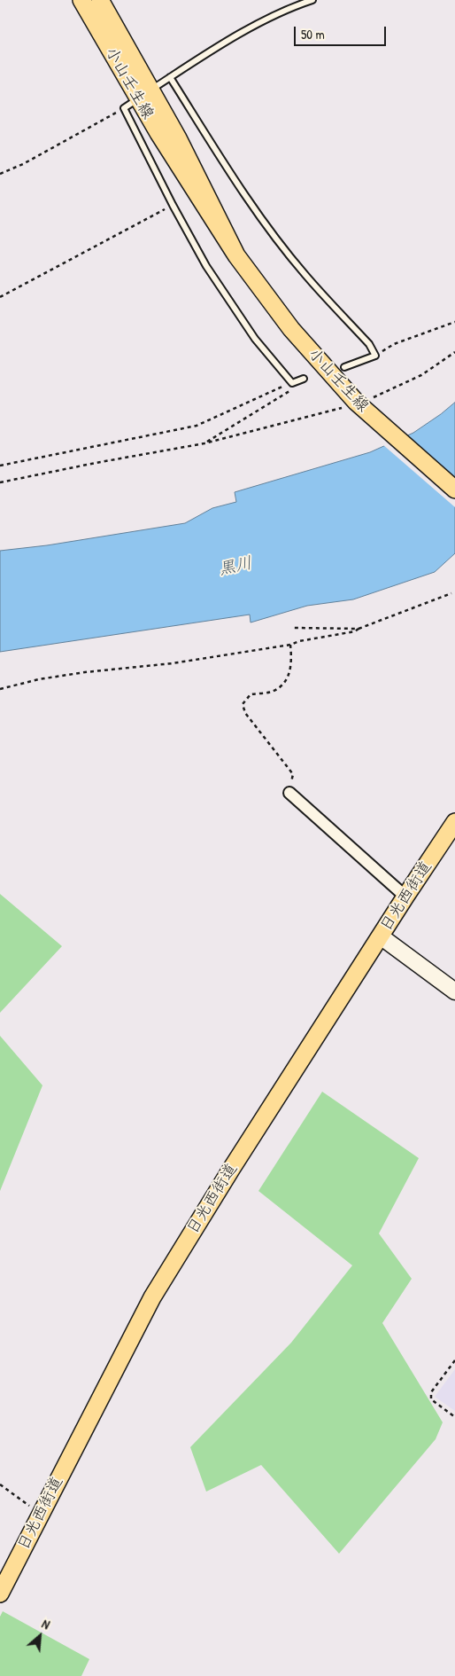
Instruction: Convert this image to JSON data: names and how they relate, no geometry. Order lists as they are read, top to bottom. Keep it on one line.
{"streets":{"main road":["小山壬生線","日光西街道"]},"water":["黒川"],"scale_bar":"50 m","north":"top right"}
